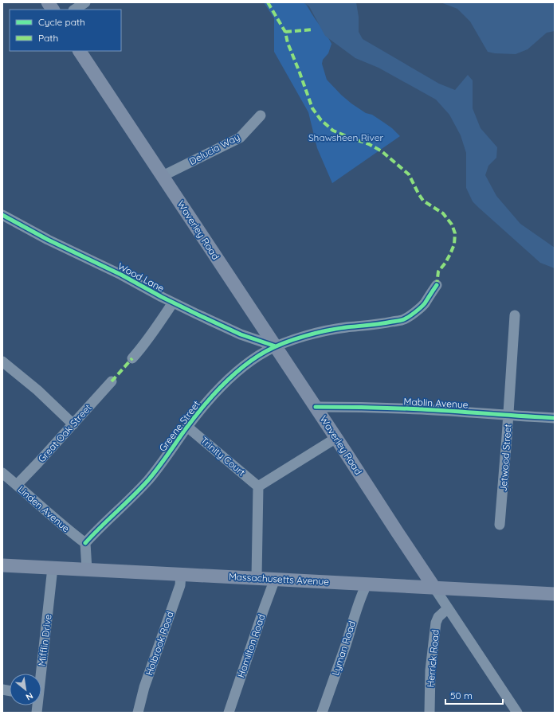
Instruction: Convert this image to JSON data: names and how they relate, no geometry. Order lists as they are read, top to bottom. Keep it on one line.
{"streets":{"main road":["Waverley Road","Massachusetts Avenue"],"street":["Delucia Way","Wood Lane","Mablin Avenue","Greene Street","Great Oak Street","Trinity Court","Jetwood Street","Linden Avenue","Mifflin Drive","Holbrook Road","Hamilton Road","Lyman Road","Herrick Road"]},"crossings":[["Delucia Way","Waverley Road"],["Waverley Road","Wood Lane"],["Waverley Road","Mablin Avenue"],["Waverley Road","Greene Street"],["Waverley Road","Massachusetts Avenue"],["Waverley Road","Herrick Road"],["Wood Lane","Greene Street"],["Mablin Avenue","Jetwood Street"],["Greene Street","Trinity Court"],["Greene Street","Linden Avenue"],["Great Oak Street","Linden Avenue"],["Massachusetts Avenue","Mifflin Drive"],["Massachusetts Avenue","Holbrook Road"],["Massachusetts Avenue","Hamilton Road"],["Massachusetts Avenue","Lyman Road"]],"parks":["Shawsheen River"],"legend":["Cycle path","Path"],"scale_bar":"50 m","north":"bottom right"}
